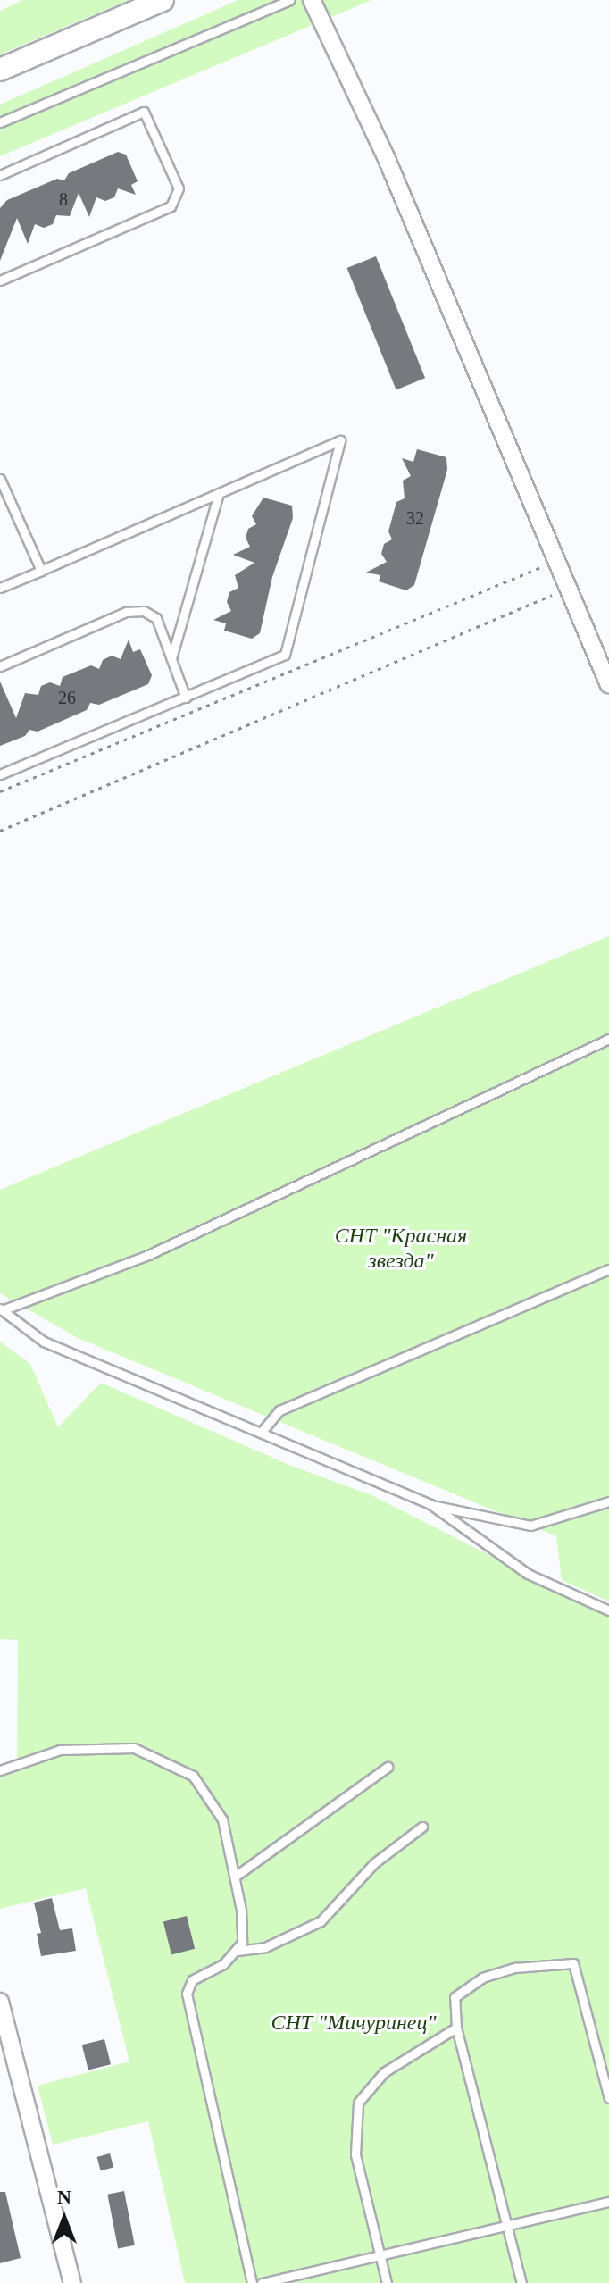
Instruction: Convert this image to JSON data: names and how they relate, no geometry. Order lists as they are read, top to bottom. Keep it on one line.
{"parks":["СНТ \"Красная звезда\"","СНТ \"Мичуринец\""],"house_numbers":["8","32","26"],"north":"top"}
